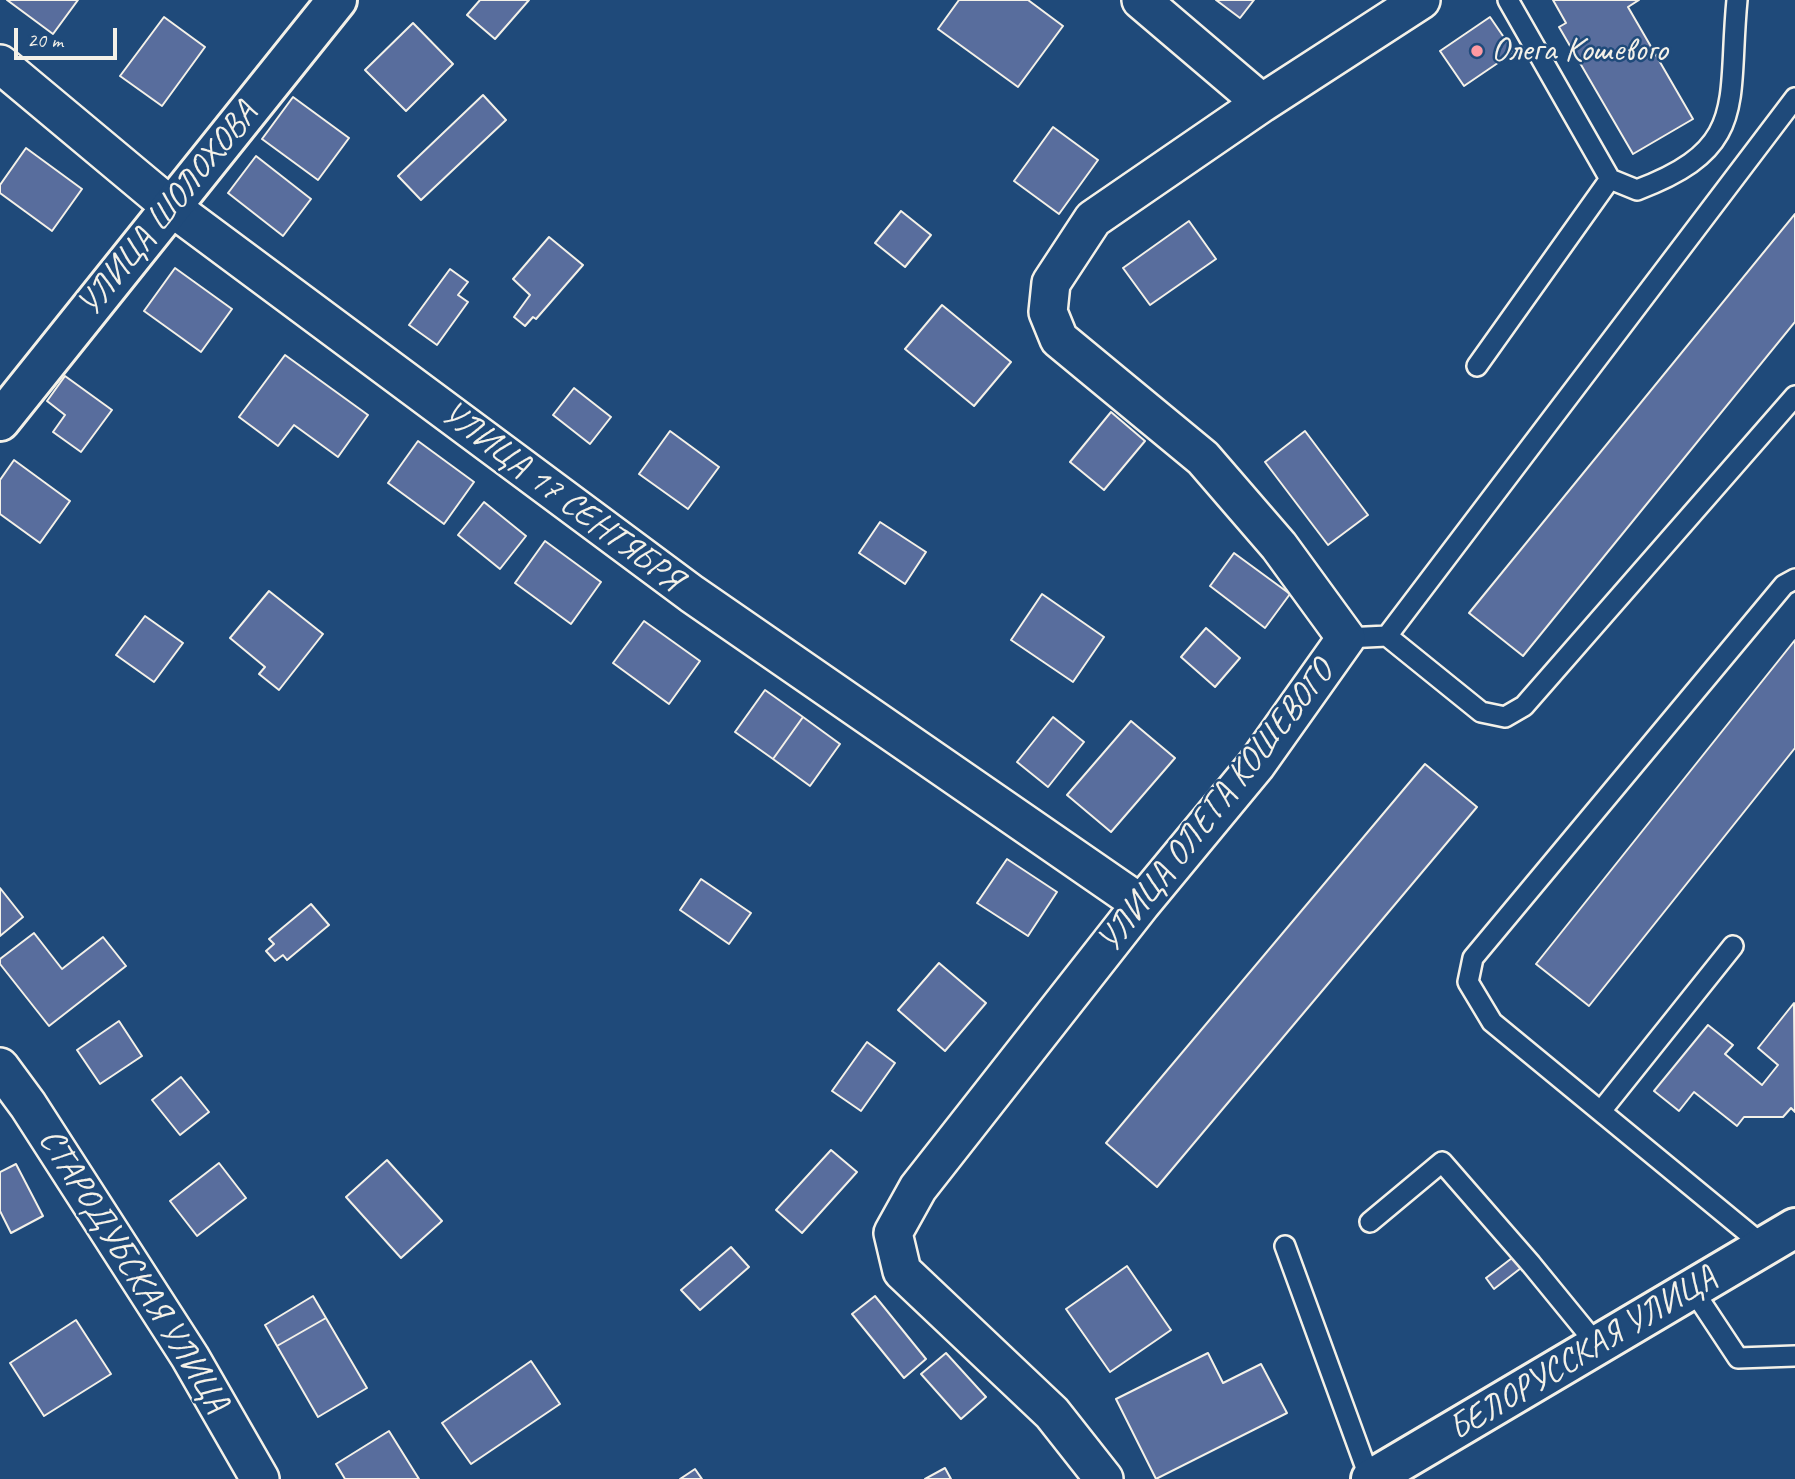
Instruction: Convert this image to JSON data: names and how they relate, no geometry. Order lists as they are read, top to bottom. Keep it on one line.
{"streets":{"street":["УЛИЦА ШОЛОХОВА","УЛИЦА 17 СЕНТЯБРЯ","УЛИЦА ОЛЕГА КОШЕВОГО","СТАРОДУБСКАЯ УЛИЦА","БЕЛОРУССКАЯ УЛИЦА"]},"crossings":[["УЛИЦА ШОЛОХОВА","УЛИЦА 17 СЕНТЯБРЯ"],["УЛИЦА 17 СЕНТЯБРЯ","УЛИЦА ОЛЕГА КОШЕВОГО"]],"places":["Олега Кошевого"],"scale_bar":"20 m"}
